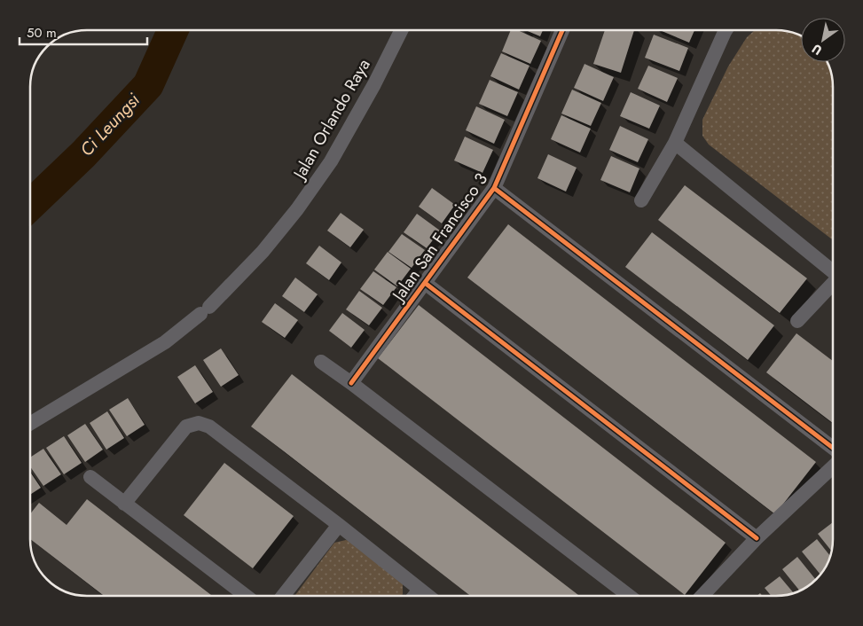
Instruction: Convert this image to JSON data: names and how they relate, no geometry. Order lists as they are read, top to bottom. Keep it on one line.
{"streets":{"street":["Jalan Orlando Raya","Jalan San Francisco 3"]},"water":["Ci Leungsi"],"scale_bar":"50 m","north":"bottom left"}
